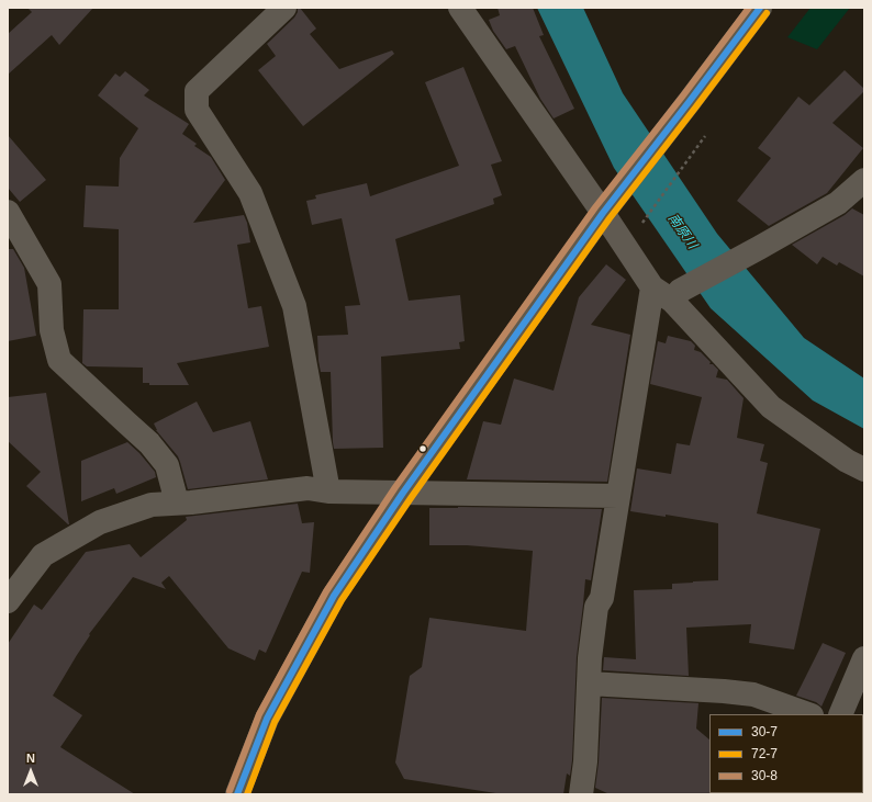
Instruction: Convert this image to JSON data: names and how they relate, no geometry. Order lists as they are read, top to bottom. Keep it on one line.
{"water":["南原川"],"lines":["transit line 30-7","transit line 30-8","transit line 72-7"],"legend":["30-7","72-7","30-8"],"north":"top"}
